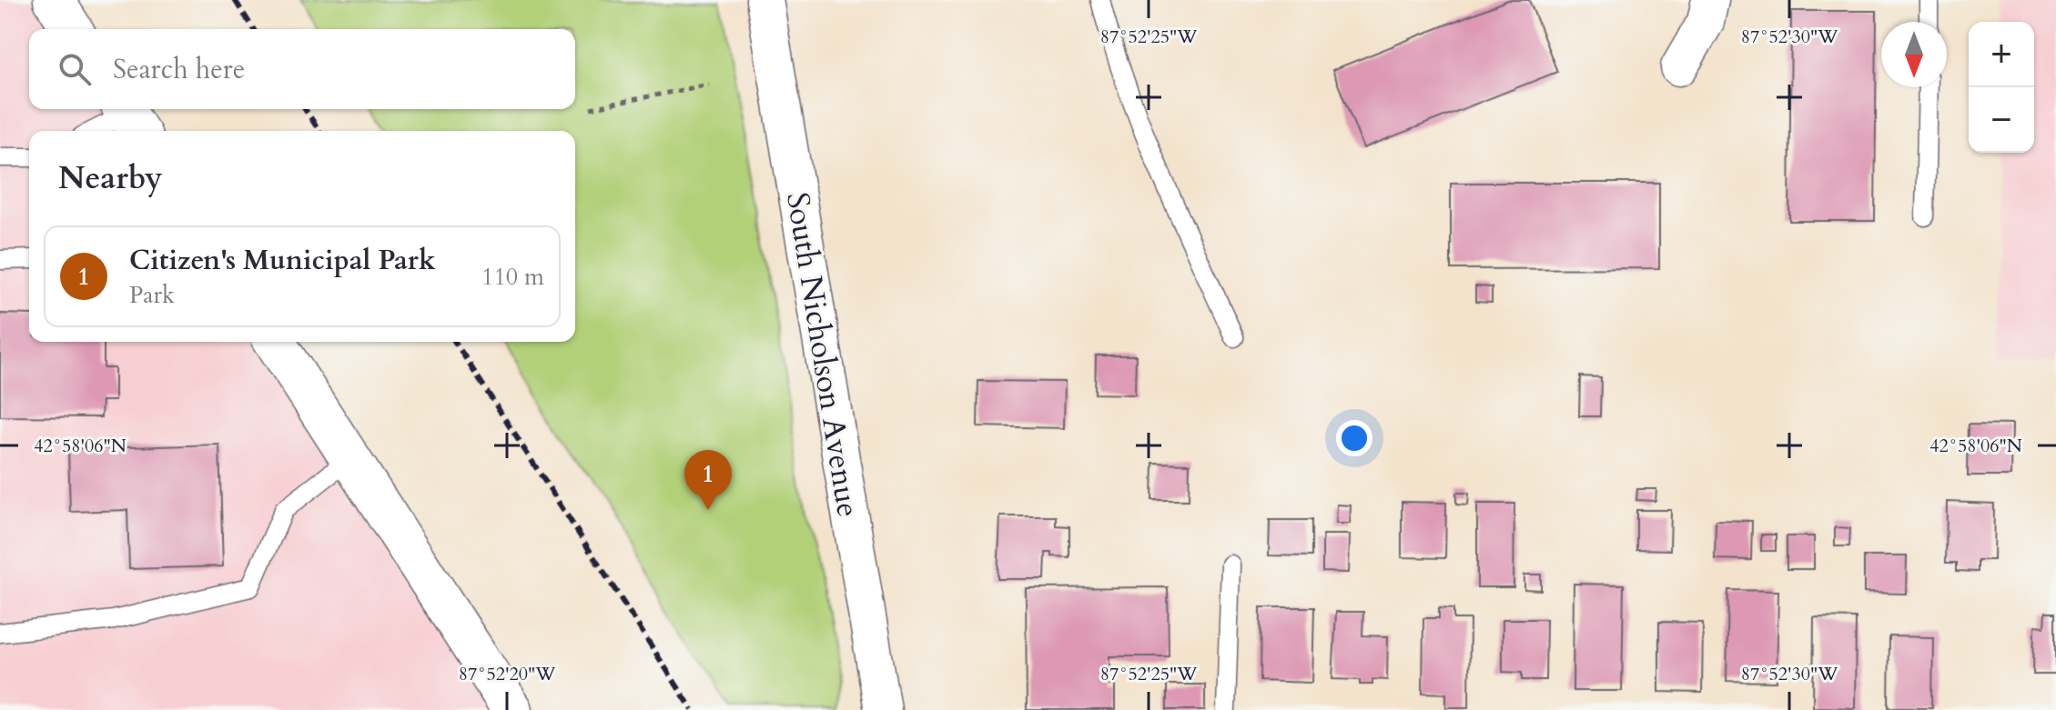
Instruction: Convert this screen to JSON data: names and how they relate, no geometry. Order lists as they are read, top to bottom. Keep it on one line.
{"streets":{"street":["South Nicholson Avenue"]},"north":"bottom","page":{"map_buttons":["+","−"],"search":"Search here","heading":"Nearby","list":[{"mark":"1","name":"Citizen's Municipal Park","note":"Park","value":"110 m"}],"pins":"1"},"coordinates":["87°52'25\"W","87°52'30\"W","42°58'06\"N","87°52'20\"W"]}
